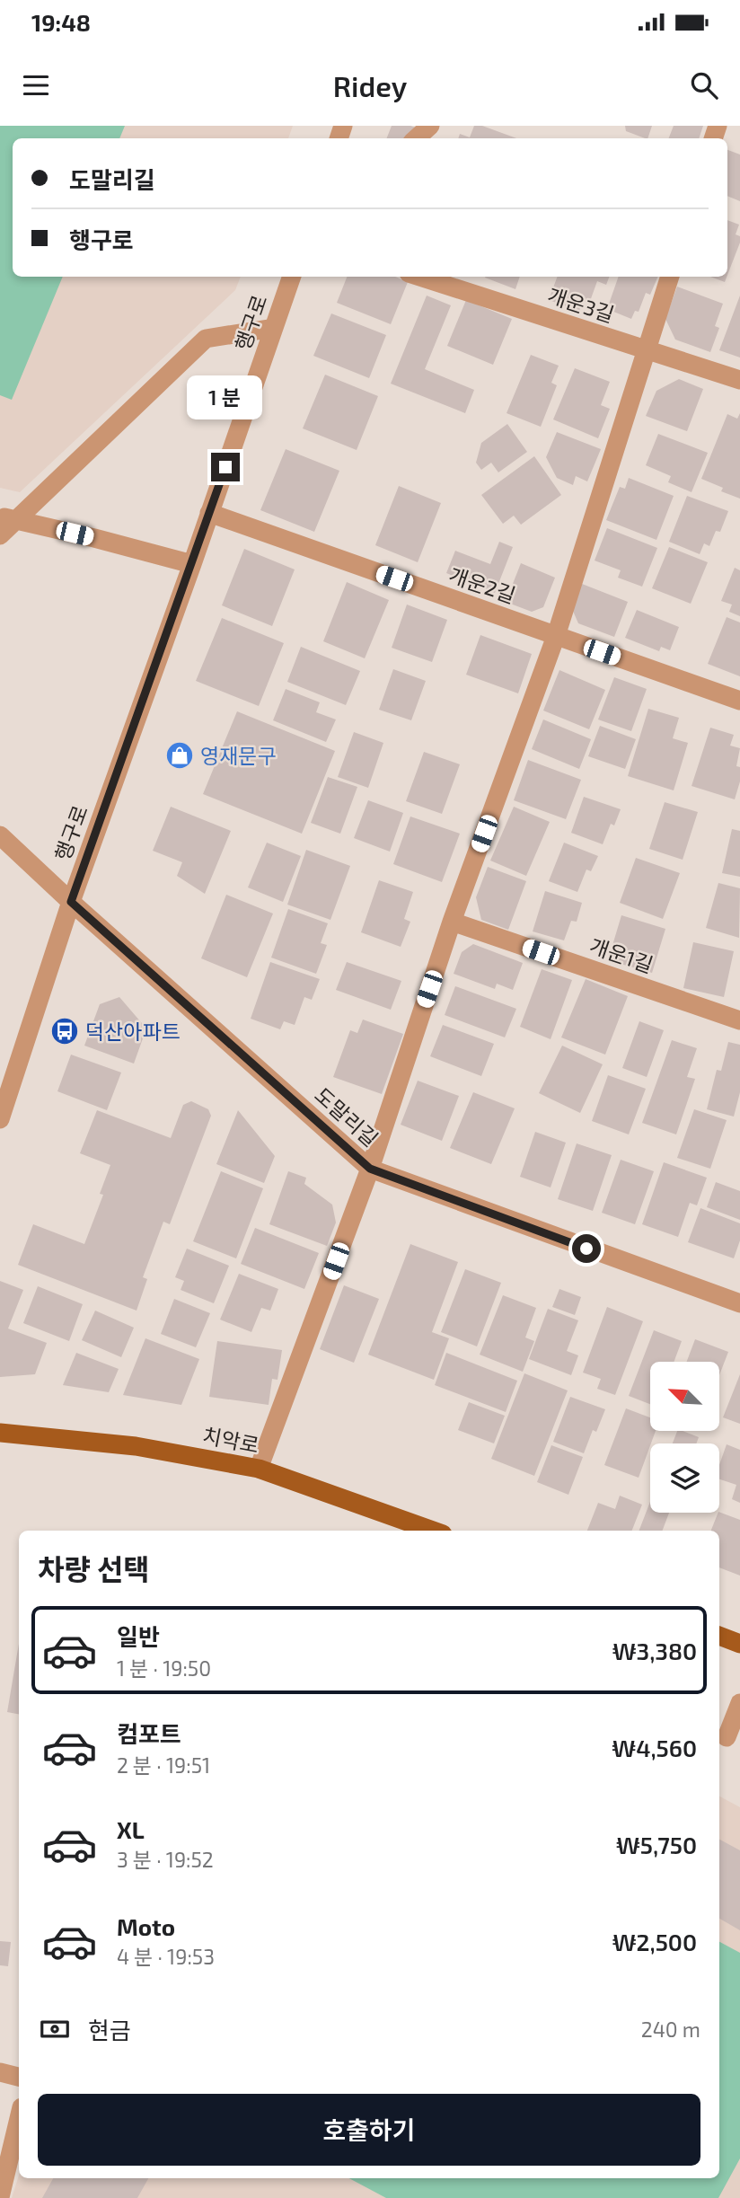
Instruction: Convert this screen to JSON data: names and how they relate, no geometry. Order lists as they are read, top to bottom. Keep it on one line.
{"streets":{"main road":["치악로"],"street":["개운3길","행구로","개운2길","개운1길","도말리길"]},"crossings":[["행구로","개운2길"],["행구로","도말리길"]],"places":{"shop":["영재문구"],"bus stop":["덕산아파트"]},"north":"top left","page":{"status":"19:48","header":"Ridey","banner":["도말리길","행구로"],"bubble":"1 분","heading":"차량 선택","list":[{"name":"일반","note":"1 분 · 19:50","value":"₩3,380"},{"name":"컴포트","note":"2 분 · 19:51","value":"₩4,560"},{"name":"XL","note":"3 분 · 19:52","value":"₩5,750"},{"name":"Moto","note":"4 분 · 19:53","value":"₩2,500"}],"pay":["현금","240 m"],"buttons":"호출하기"}}
